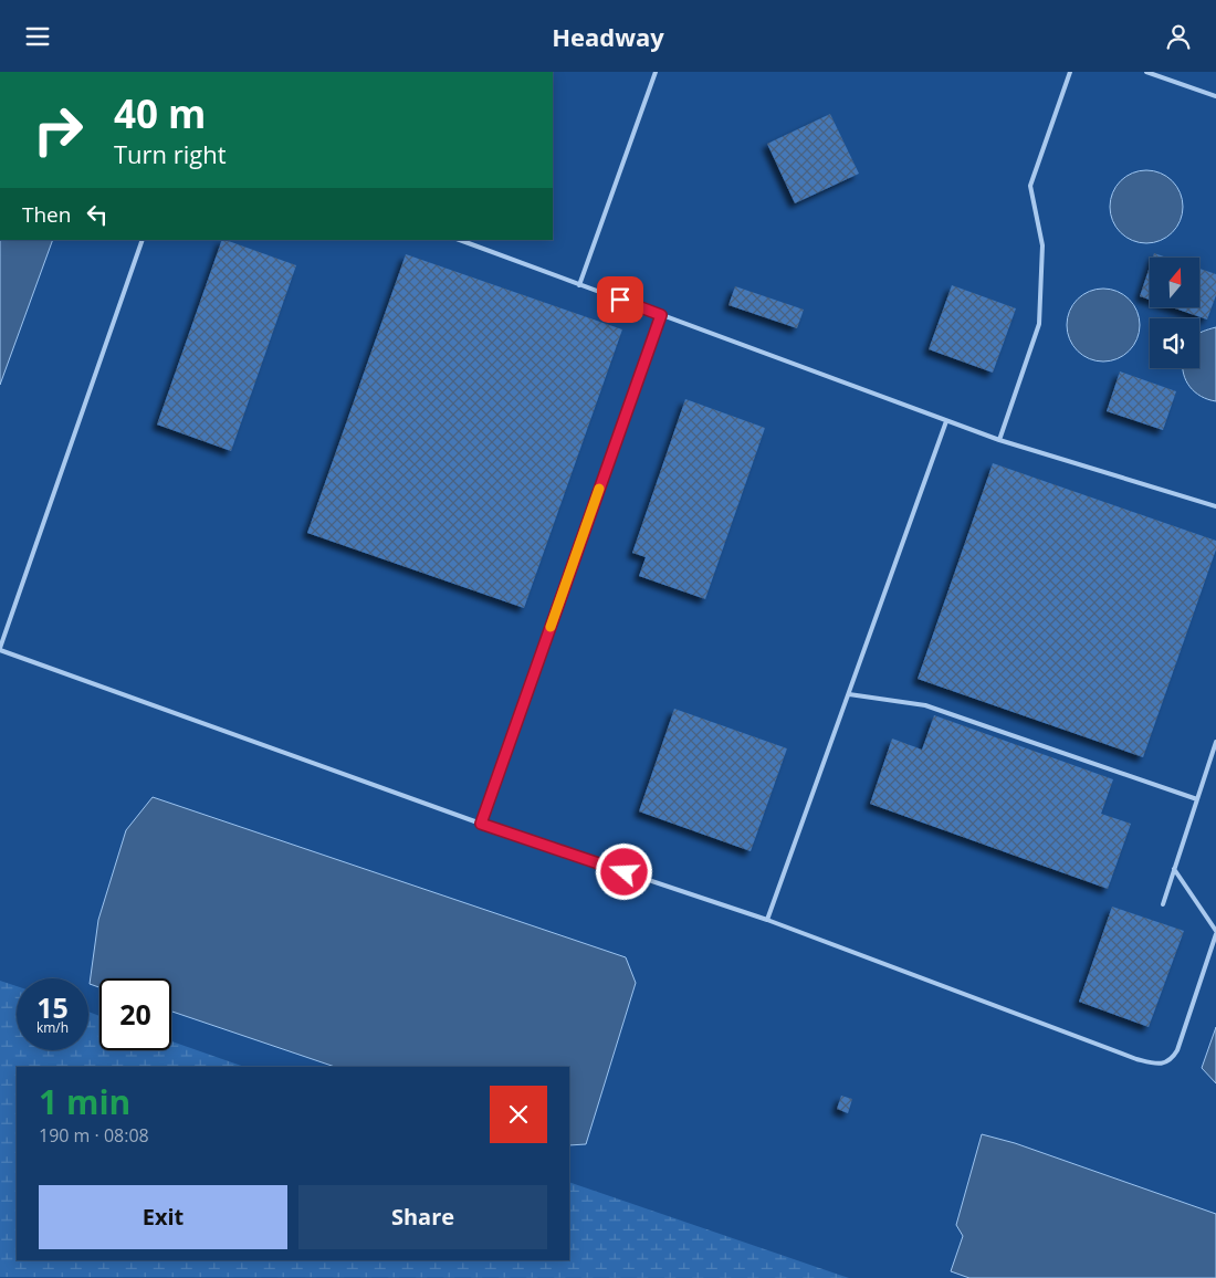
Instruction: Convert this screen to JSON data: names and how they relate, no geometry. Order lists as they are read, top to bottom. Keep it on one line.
{"north":"top","page":{"header":"Headway","turn":["40 m","Turn right"],"then":"Then","speed":"15 km/h","limit":"20","heading":["1 min","190 m · 08:08"],"buttons":["Exit","Share"]}}
